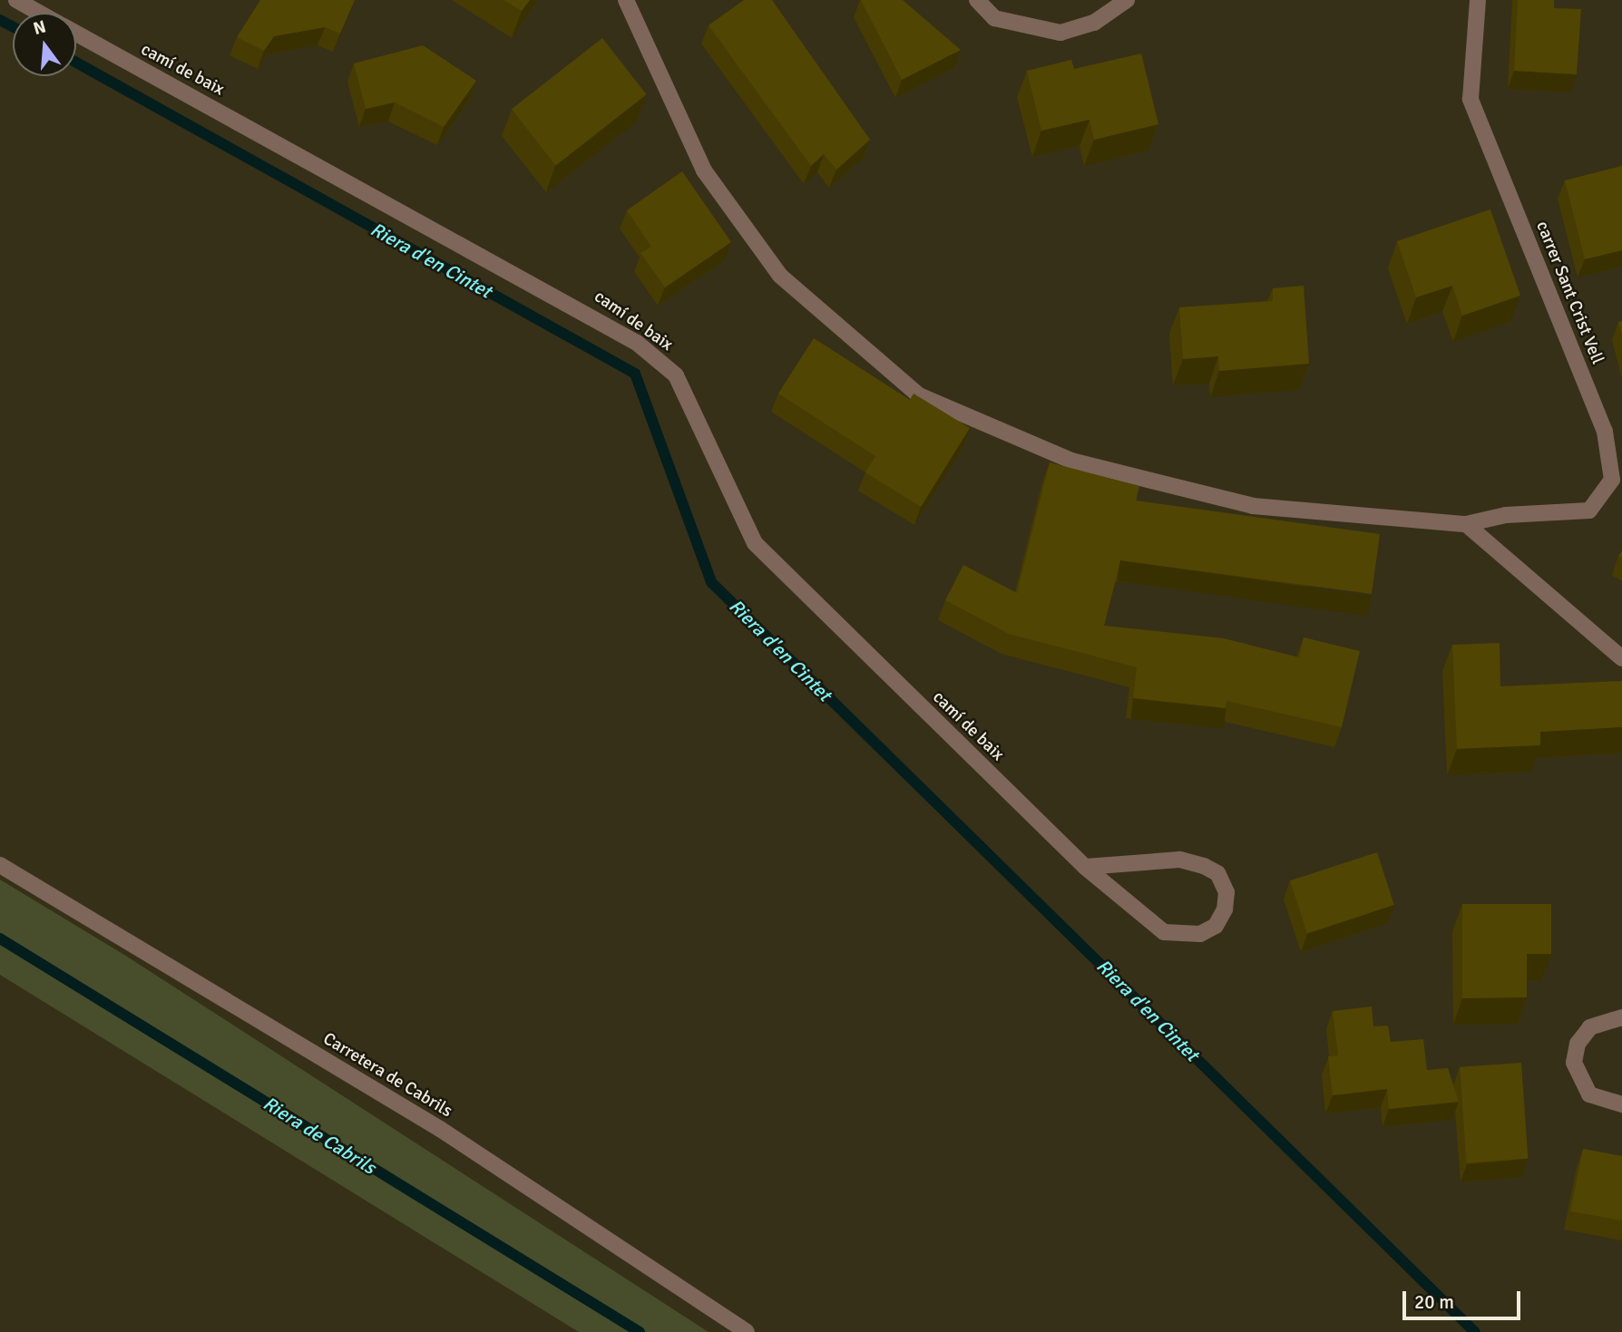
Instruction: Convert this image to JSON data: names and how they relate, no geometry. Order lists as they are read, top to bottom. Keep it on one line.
{"streets":{"street":["camí de baix","carrer Sant Crist Vell","Carretera de Cabrils"]},"water":["Riera d'en Cintet","Riera de Cabrils"],"scale_bar":"20 m","north":"top"}
